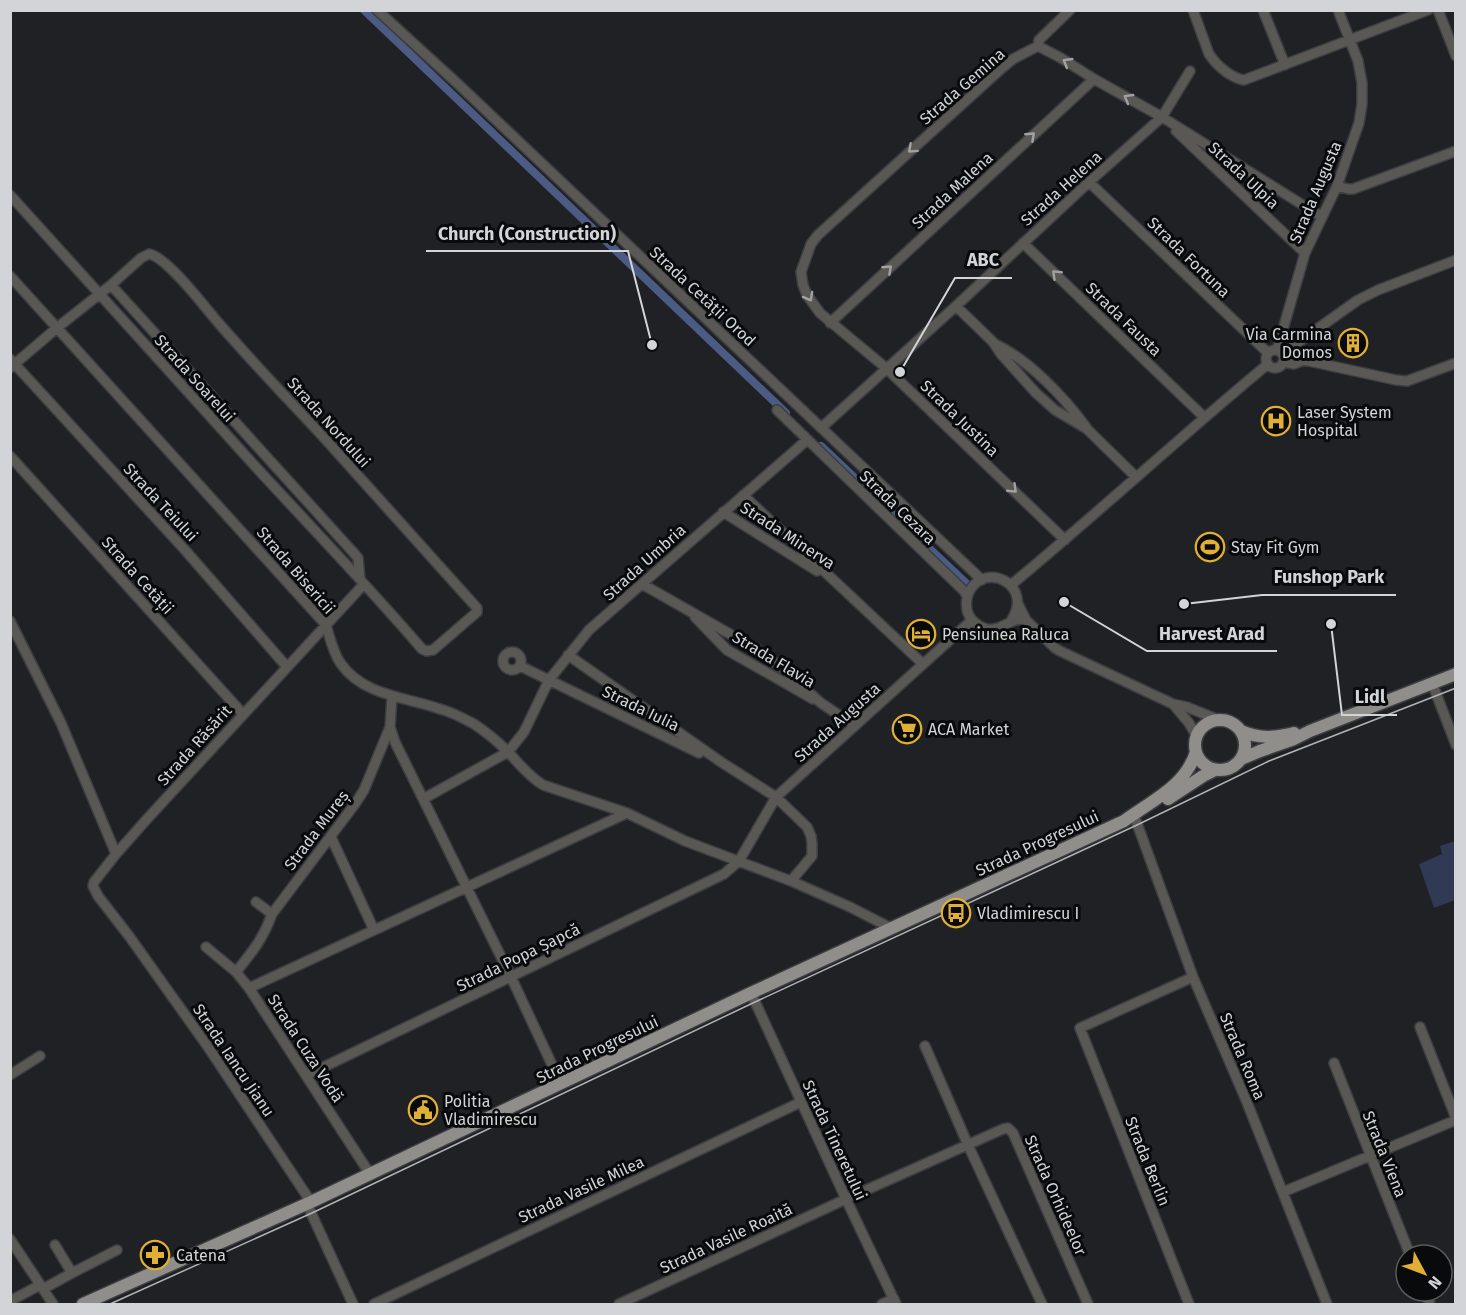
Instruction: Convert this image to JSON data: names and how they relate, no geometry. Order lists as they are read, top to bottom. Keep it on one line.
{"streets":{"main road":["Strada Progresului"],"street":["Strada Gemina","Strada Ulpia","Strada Helena","Strada Malena","Strada Augusta","Strada Fortuna","Strada Cetății Orod","Strada Fausta","Strada Soarelui","Strada Justina","Strada Nordului","Strada Teiului","Strada Cezara","Strada Minerva","Strada Umbria","Strada Bisericii","Strada Cetății","Strada Flavia","Strada Iulia","Strada Răsărit","Strada Mureș","Strada Popa Șapcă","Strada Cuza Vodă","Strada Roma","Strada Iancu Jianu","Strada Tineretului","Strada Viena","Strada Berlin","Strada Vasile Milea","Strada Orhideelor","Strada Vasile Roaită"]},"crossings":[["Strada Gemina","Strada Malena"],["Strada Gemina","Strada Justina"],["Strada Ulpia","Strada Helena"],["Strada Ulpia","Strada Augusta"],["Strada Helena","Strada Fortuna"],["Strada Helena","Strada Cetății Orod"],["Strada Helena","Strada Fausta"],["Strada Helena","Strada Justina"],["Strada Malena","Strada Justina"],["Strada Augusta","Strada Fortuna"],["Strada Augusta","Strada Cetății Orod"],["Strada Augusta","Strada Cezara"],["Strada Augusta","Strada Minerva"],["Strada Augusta","Strada Bisericii"],["Strada Augusta","Strada Flavia"],["Strada Augusta","Strada Iulia"],["Strada Augusta","Strada Popa Șapcă"],["Strada Cetății Orod","Strada Cezara"],["Strada Soarelui","Strada Nordului"],["Strada Soarelui","Strada Răsărit"],["Strada Nordului","Strada Teiului"],["Strada Nordului","Strada Bisericii"],["Strada Teiului","Strada Răsărit"],["Strada Minerva","Strada Umbria"],["Strada Umbria","Strada Bisericii"],["Strada Umbria","Strada Flavia"],["Strada Umbria","Strada Iulia"],["Strada Bisericii","Strada Iulia"],["Strada Bisericii","Strada Răsărit"],["Strada Bisericii","Strada Progresului"],["Strada Bisericii","Strada Popa Șapcă"],["Strada Cetății","Strada Răsărit"],["Strada Răsărit","Strada Iancu Jianu"],["Strada Mureș","Strada Cuza Vodă"],["Strada Progresului","Strada Cuza Vodă"],["Strada Progresului","Strada Roma"],["Strada Progresului","Strada Iancu Jianu"],["Strada Progresului","Strada Tineretului"],["Strada Popa Șapcă","Strada Cuza Vodă"],["Strada Roma","Strada Berlin"],["Strada Tineretului","Strada Vasile Milea"],["Strada Tineretului","Strada Orhideelor"],["Strada Tineretului","Strada Vasile Roaită"],["Strada Orhideelor","Strada Vasile Roaită"]],"one_way":["Strada Gemina","Strada Malena","Strada Fausta","Strada Justina"],"places":{"building":["Via Carmina Domos"],"other":["Church (Construction)","ABC","Harvest Arad","Funshop Park","Lidl"],"hospital":["Laser System Hospital"],"sports":["Stay Fit Gym"],"hotel":["Pensiunea Raluca"],"supermarket":["ACA Market"],"bus stop":["Vladimirescu I"],"public building":["Politia Vladimirescu"],"pharmacy":["Catena"]},"north":"bottom right"}
